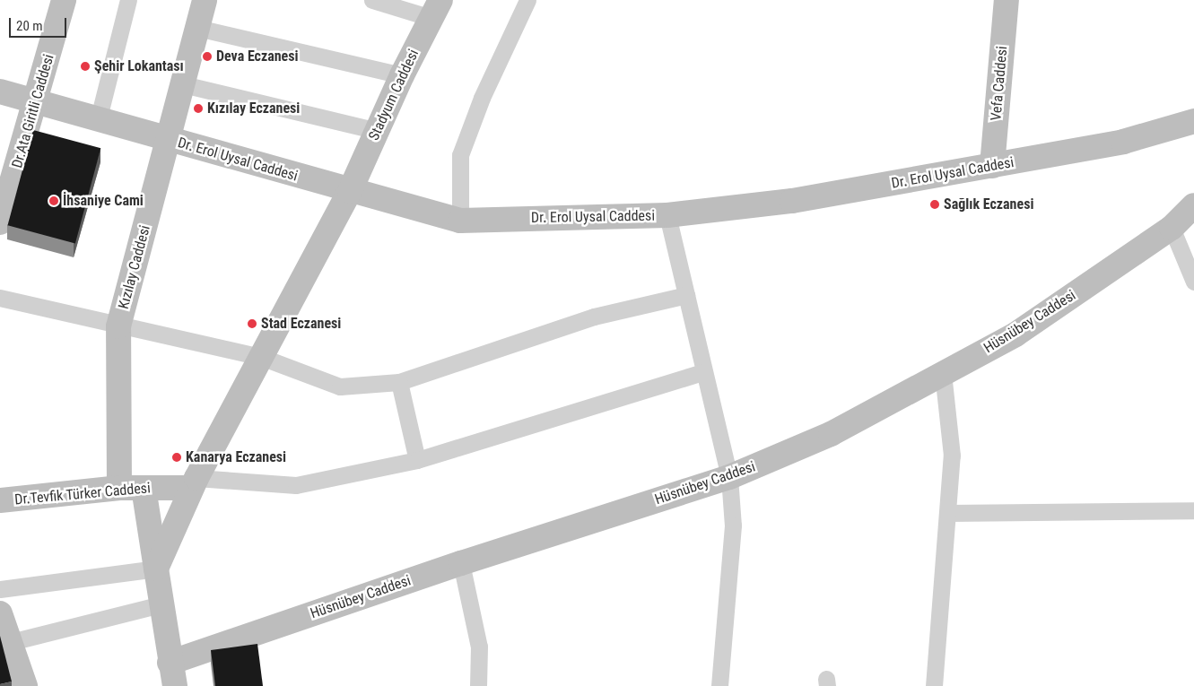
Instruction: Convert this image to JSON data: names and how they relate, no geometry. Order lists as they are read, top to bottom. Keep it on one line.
{"streets":{"street":["Vefa Caddesi","Stadyum Caddesi","Dr.Ata Giritli Caddesi","Dr. Erol Uysal Caddesi","Kızılay Caddesi","Hüsnübey Caddesi","Dr.Tevfik Türker Caddesi"]},"crossings":[["Vefa Caddesi","Dr. Erol Uysal Caddesi"],["Stadyum Caddesi","Dr. Erol Uysal Caddesi"],["Stadyum Caddesi","Dr.Tevfik Türker Caddesi"],["Dr.Ata Giritli Caddesi","Dr. Erol Uysal Caddesi"],["Dr. Erol Uysal Caddesi","Kızılay Caddesi"],["Kızılay Caddesi","Dr.Tevfik Türker Caddesi"]],"places":["Deva Eczanesi","Şehir Lokantası","Kızılay Eczanesi","İhsaniye Cami","Sağlık Eczanesi","Stad Eczanesi","Kanarya Eczanesi"],"scale_bar":"20 m"}
